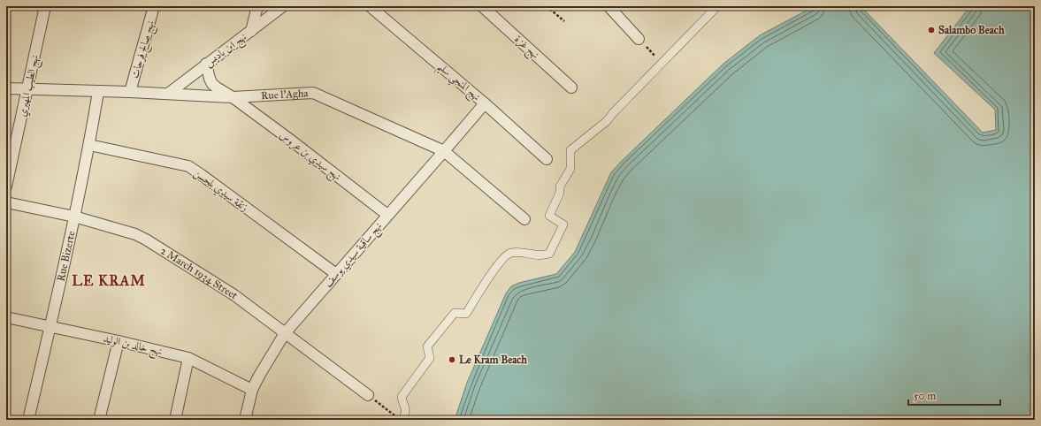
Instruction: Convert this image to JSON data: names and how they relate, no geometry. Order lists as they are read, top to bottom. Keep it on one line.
{"streets":{"street":["نهج غزة","نهج صالح فرحات","نهج ابن باديس","نهج المنجي سليم","نهج الطيب المهيري","Rue l'Agha","نهج سيدي بن عروس","زنقة سيدي بلحسن","نهج ساقية سيدي يوسف","Rue Bizerte","2 March 1934 Street","نهج خالد بن الوليد"]},"crossings":[["نهج صالح فرحات","Rue l'Agha"],["نهج ابن باديس","Rue l'Agha"],["نهج ابن باديس","نهج سيدي بن عروس"],["نهج المنجي سليم","نهج ساقية سيدي يوسف"],["نهج الطيب المهيري","Rue l'Agha"],["Rue l'Agha","نهج سيدي بن عروس"],["Rue l'Agha","نهج ساقية سيدي يوسف"],["Rue l'Agha","Rue Bizerte"],["نهج سيدي بن عروس","نهج ساقية سيدي يوسف"],["زنقة سيدي بلحسن","نهج ساقية سيدي يوسف"],["زنقة سيدي بلحسن","Rue Bizerte"],["نهج ساقية سيدي يوسف","2 March 1934 Street"],["نهج ساقية سيدي يوسف","نهج خالد بن الوليد"],["Rue Bizerte","2 March 1934 Street"],["Rue Bizerte","نهج خالد بن الوليد"]],"districts":["LE KRAM"],"places":["Salambo Beach","Le Kram Beach"],"scale_bar":"50 m"}
